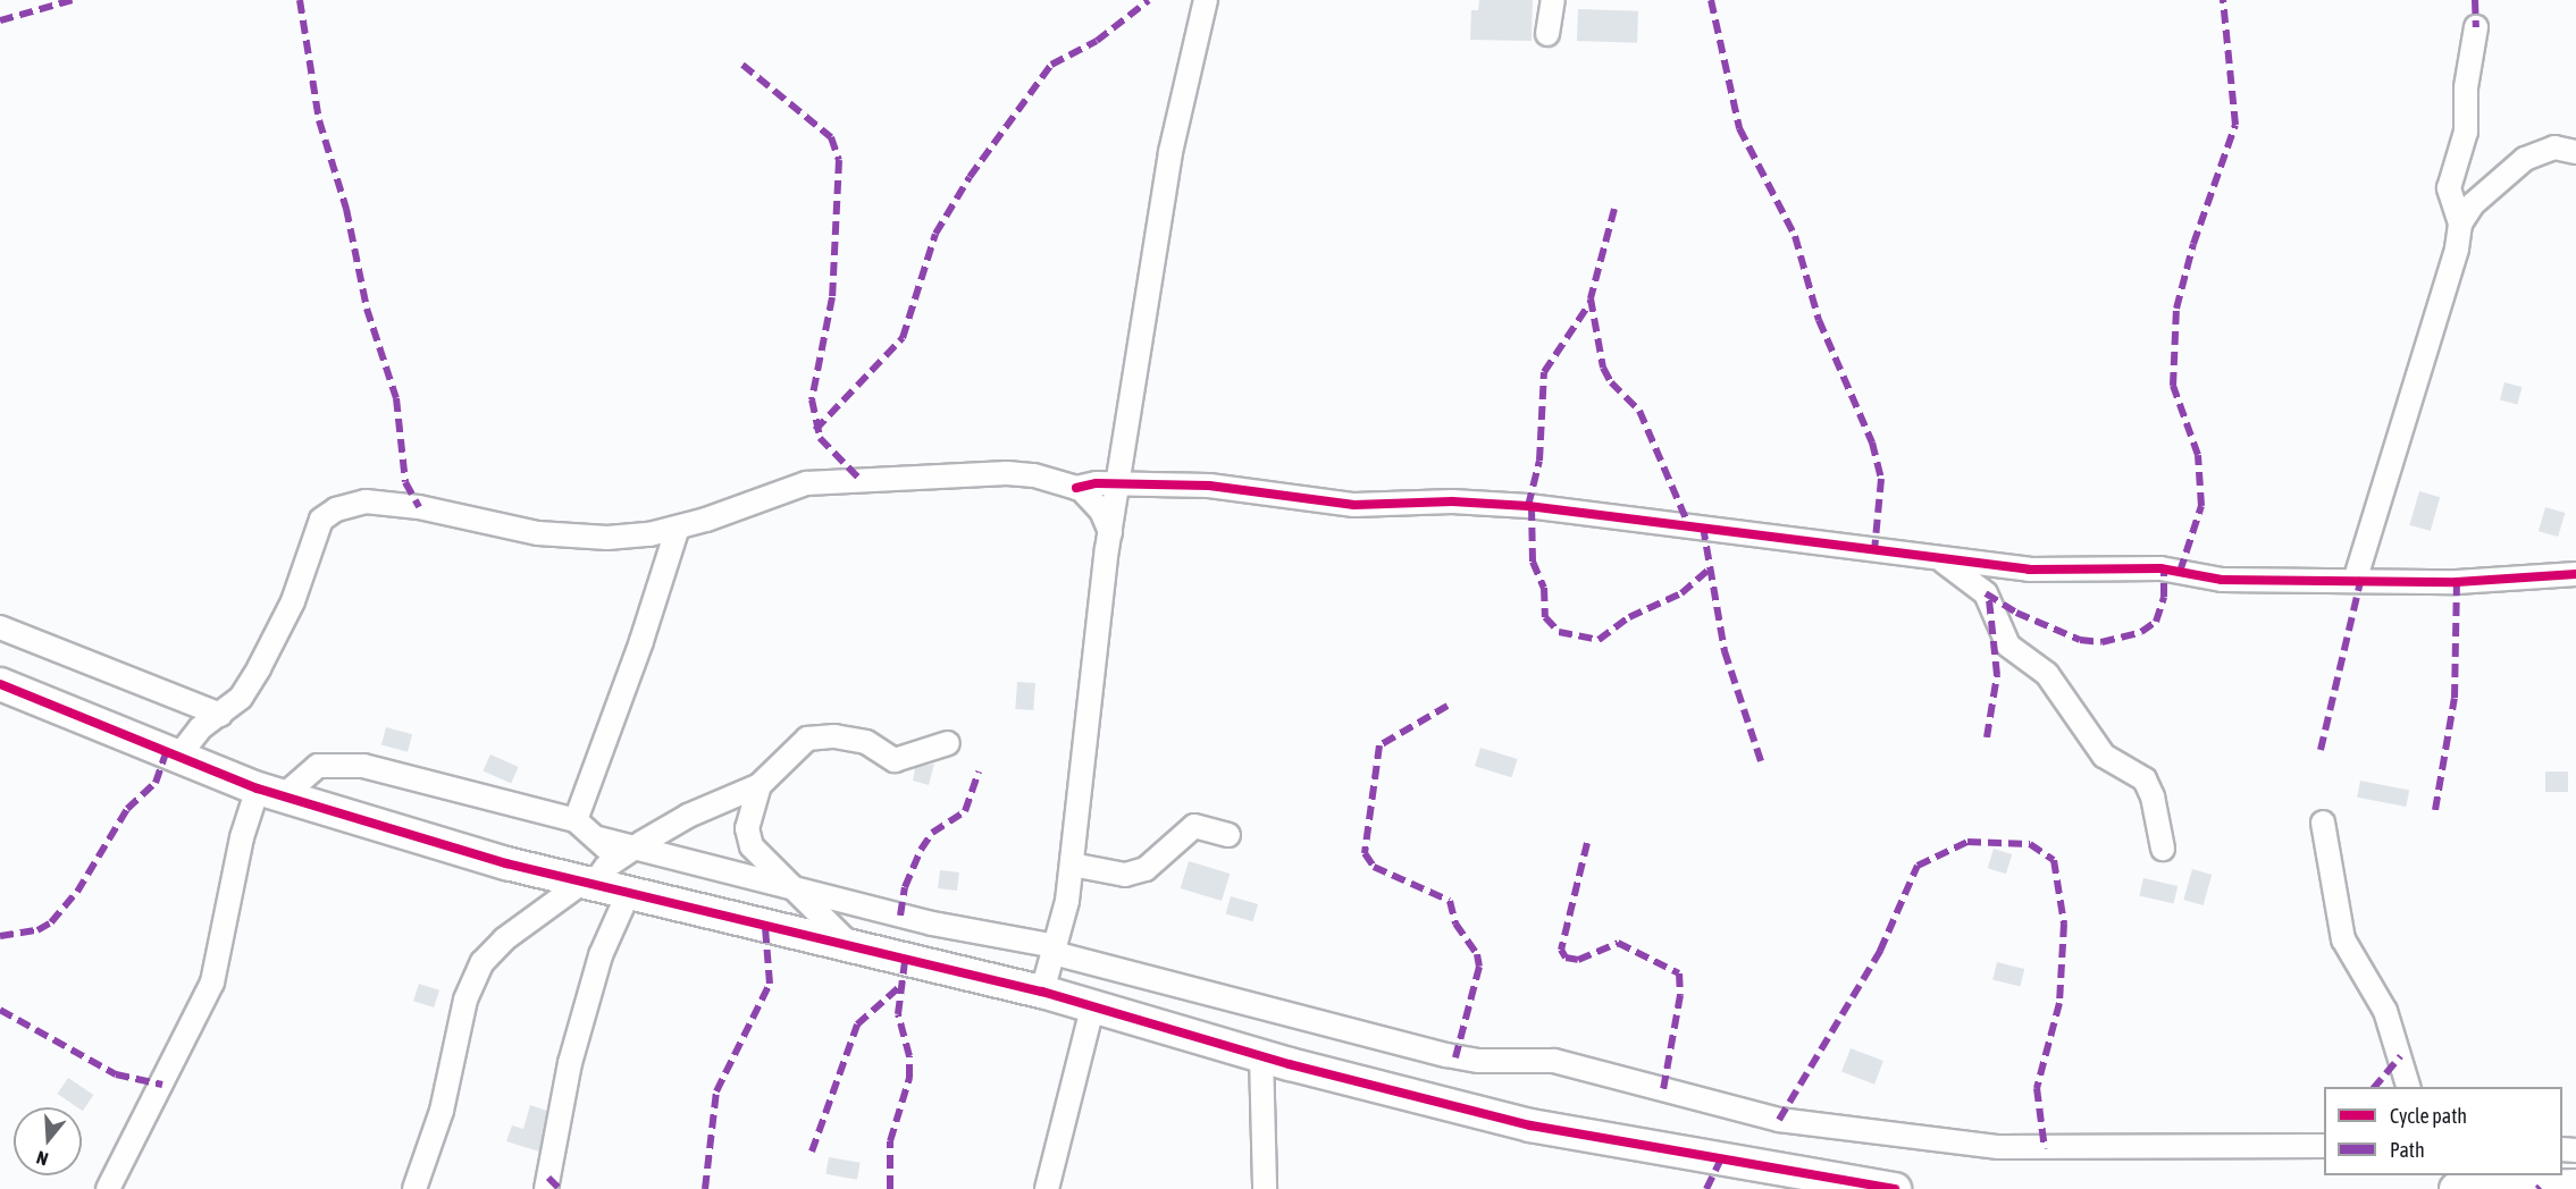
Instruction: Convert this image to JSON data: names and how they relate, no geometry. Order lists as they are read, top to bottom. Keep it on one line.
{"legend":["Cycle path","Path"],"north":"bottom"}
